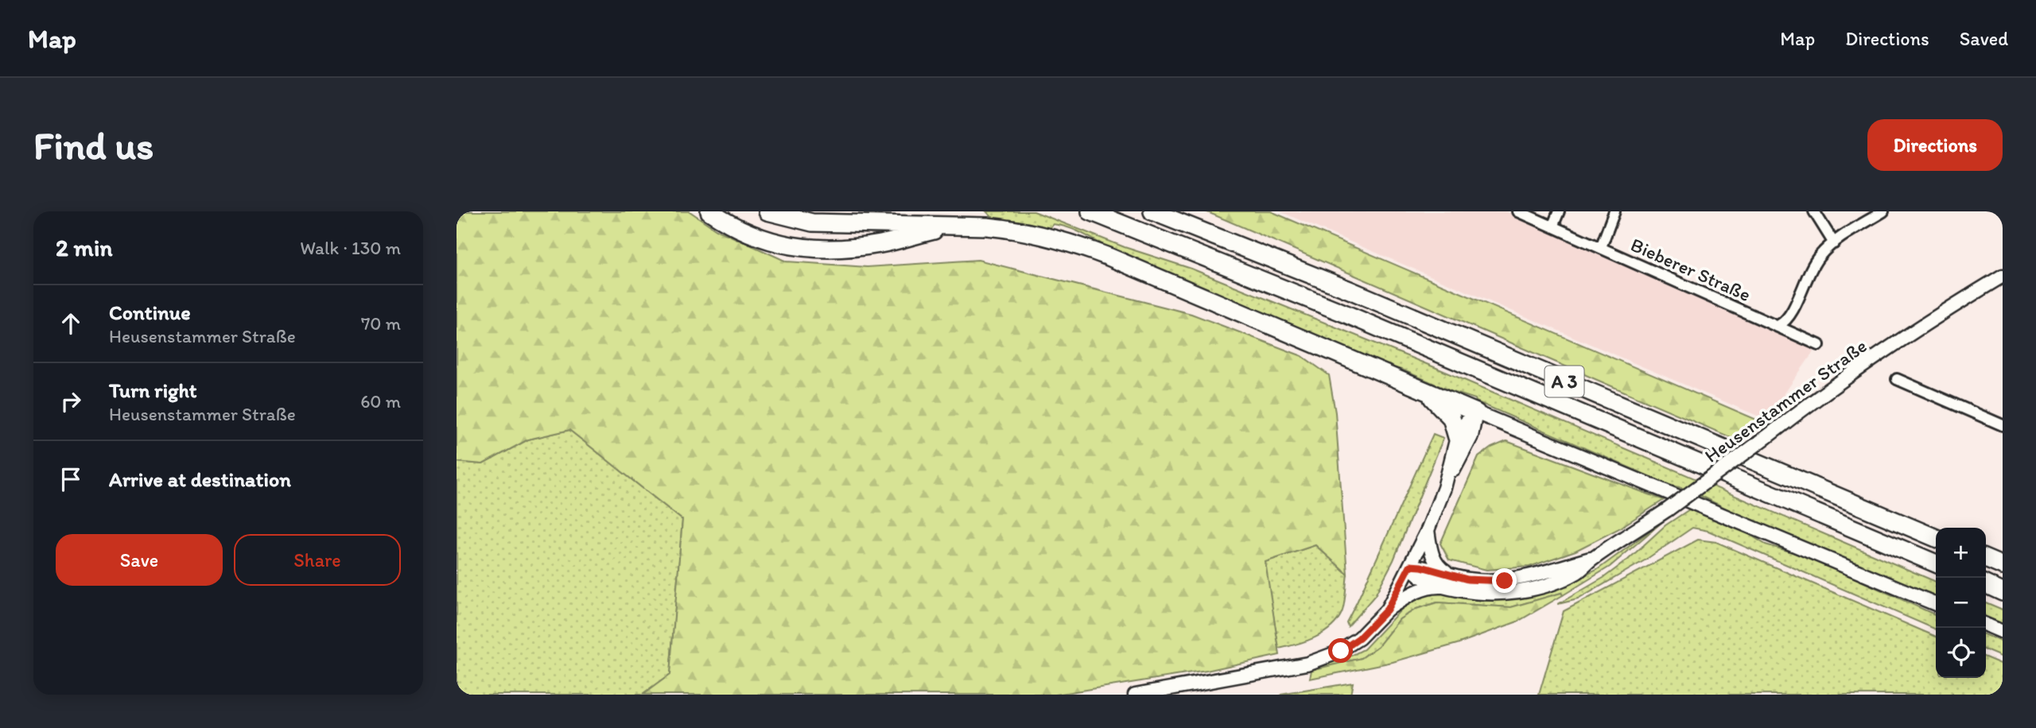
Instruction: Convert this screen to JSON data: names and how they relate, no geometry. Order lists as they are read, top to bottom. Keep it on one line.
{"streets":{"highway":["A 3"],"main road":["Heusenstammer Straße"],"street":["Bieberer Straße"]},"page":{"header":"Map","nav":["Map","Directions","Saved"],"buttons":["Directions",["Save","Share"]],"title":"Find us","heading":["2 min","Walk · 130 m"],"list":[["Continue","Heusenstammer Straße","70 m"],["Turn right","Heusenstammer Straße","60 m"],"Arrive at destination"],"map_buttons":["+","−"]}}
